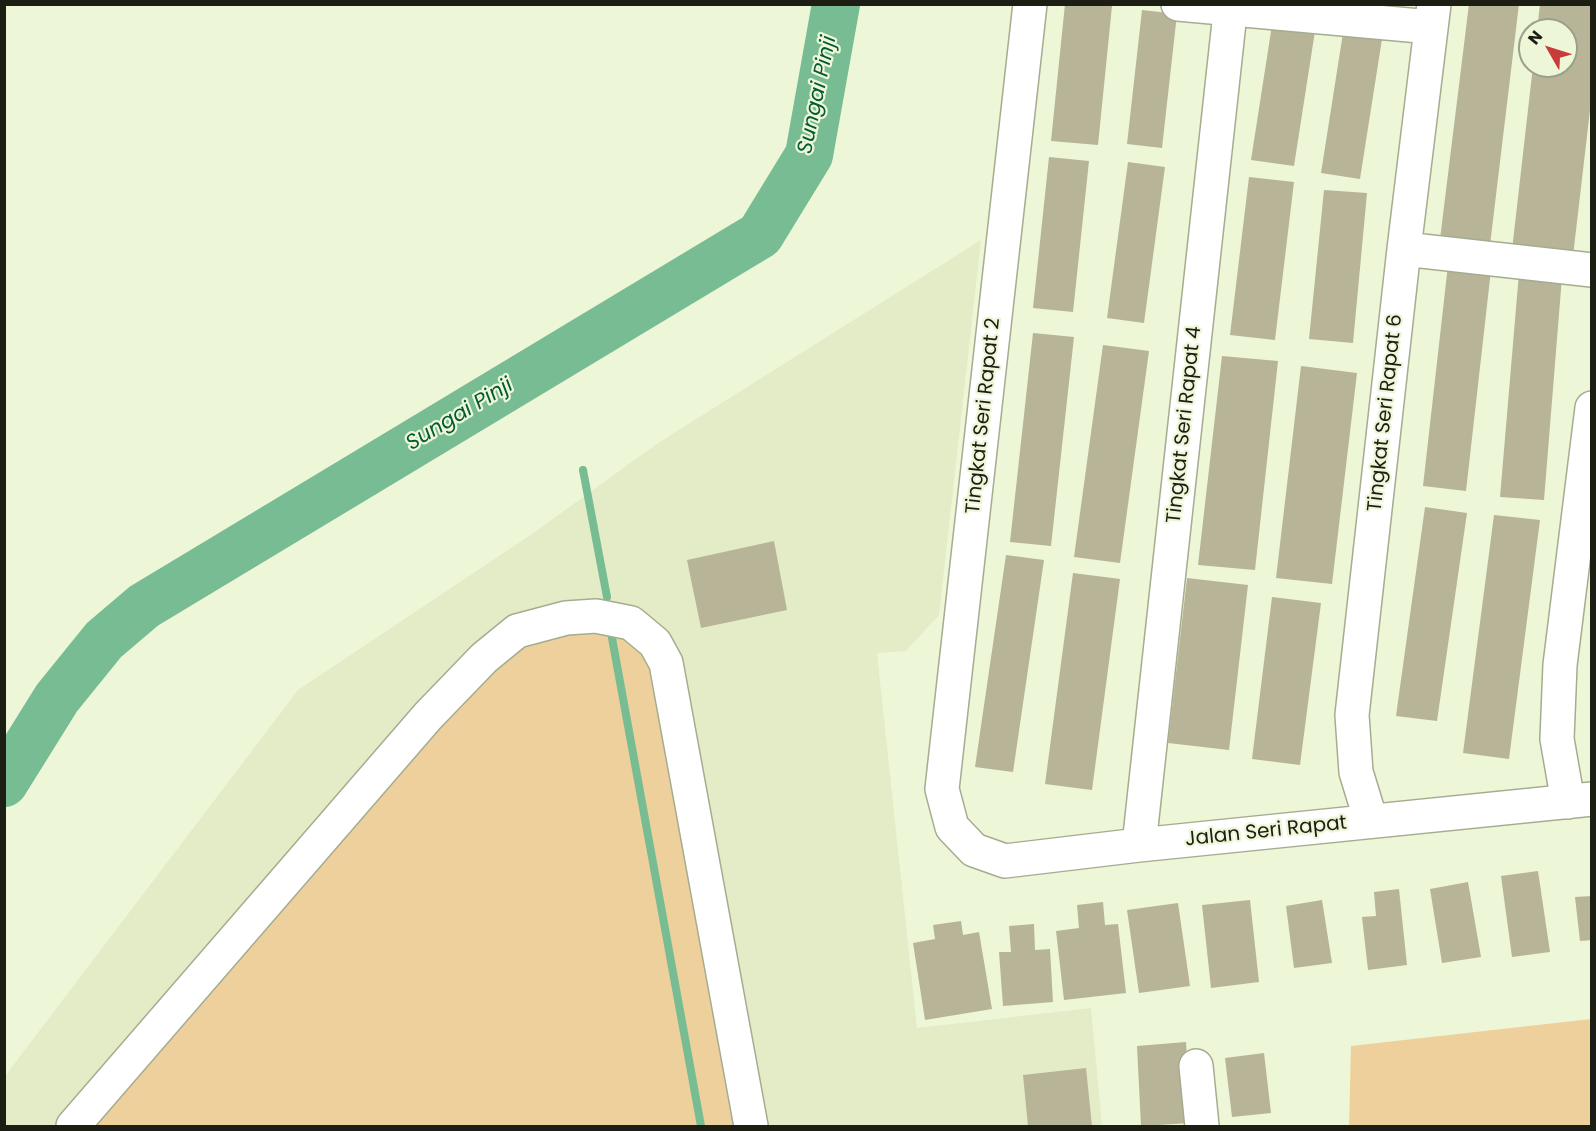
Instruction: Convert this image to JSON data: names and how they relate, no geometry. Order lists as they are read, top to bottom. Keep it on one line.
{"streets":{"street":["Tingkat Seri Rapat 6","Tingkat Seri Rapat 2","Tingkat Seri Rapat 4","Jalan Seri Rapat"]},"crossings":[["Tingkat Seri Rapat 6","Jalan Seri Rapat"],["Tingkat Seri Rapat 2","Jalan Seri Rapat"],["Tingkat Seri Rapat 4","Jalan Seri Rapat"]],"water":["Sungai Pinji"],"north":"top left"}
